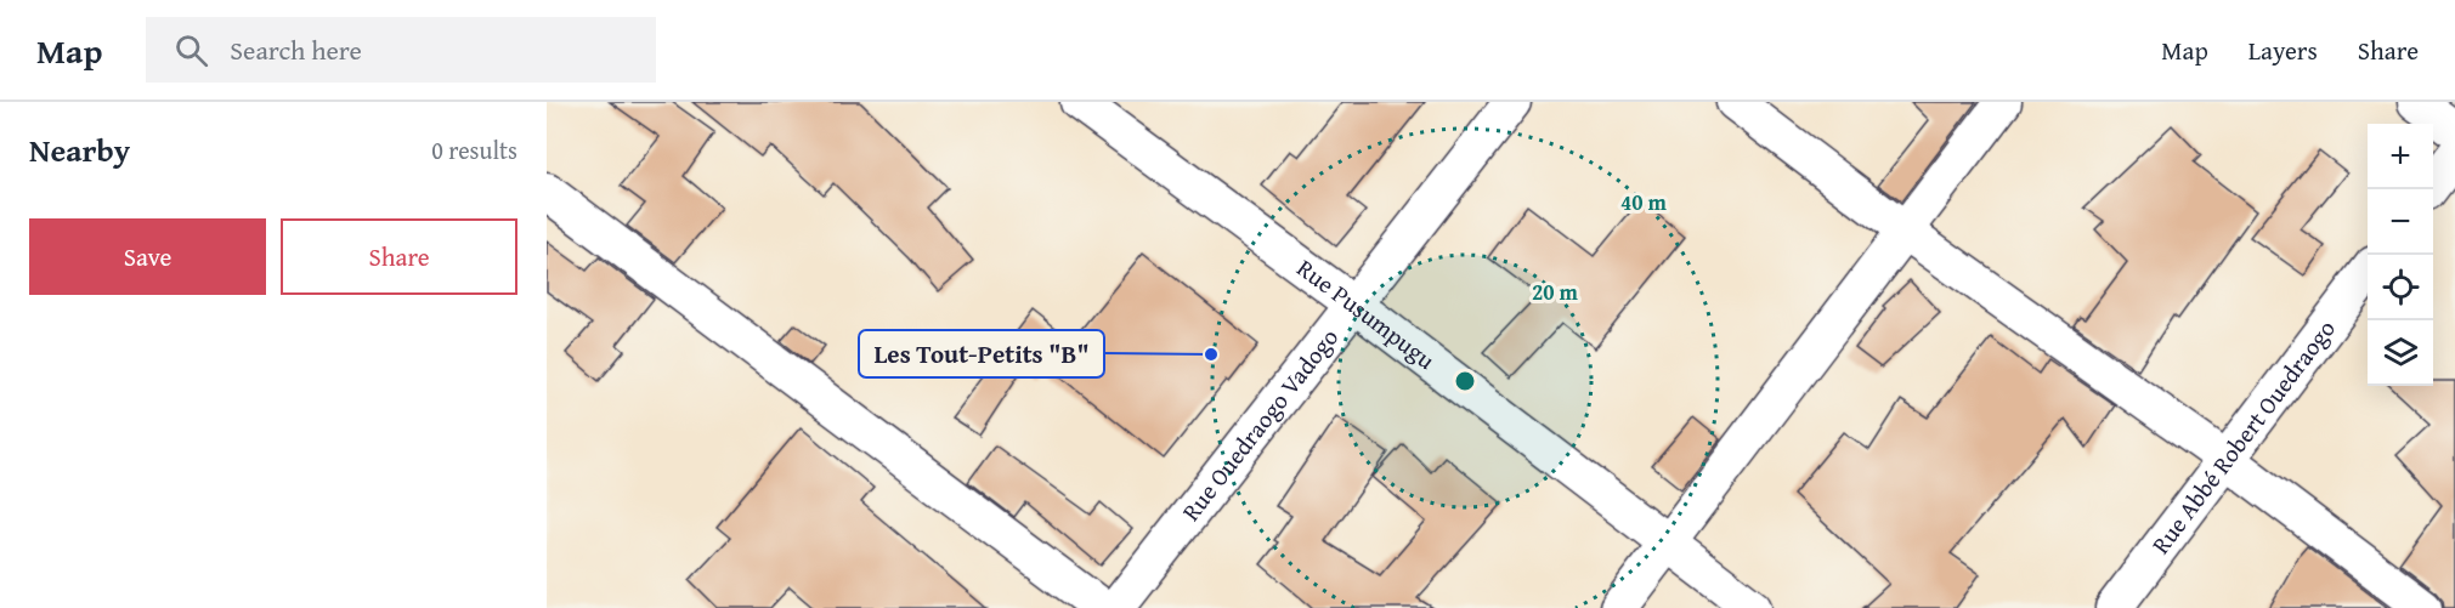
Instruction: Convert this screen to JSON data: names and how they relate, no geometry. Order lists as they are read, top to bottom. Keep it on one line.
{"streets":{"street":["Rue Pusumpugu","Rue Ouedraogo Vadogo","Rue Abbé Robert Ouedraogo"]},"crossings":[["Rue Pusumpugu","Rue Ouedraogo Vadogo"]],"places":["Les Tout-Petits \"B\""],"page":{"header":"Map","search":"Search here","nav":["Map","Layers","Share"],"heading":["Nearby","0 results"],"map_buttons":["+","−"],"buttons":["Save","Share"]},"rings":["40 m","20 m"]}
